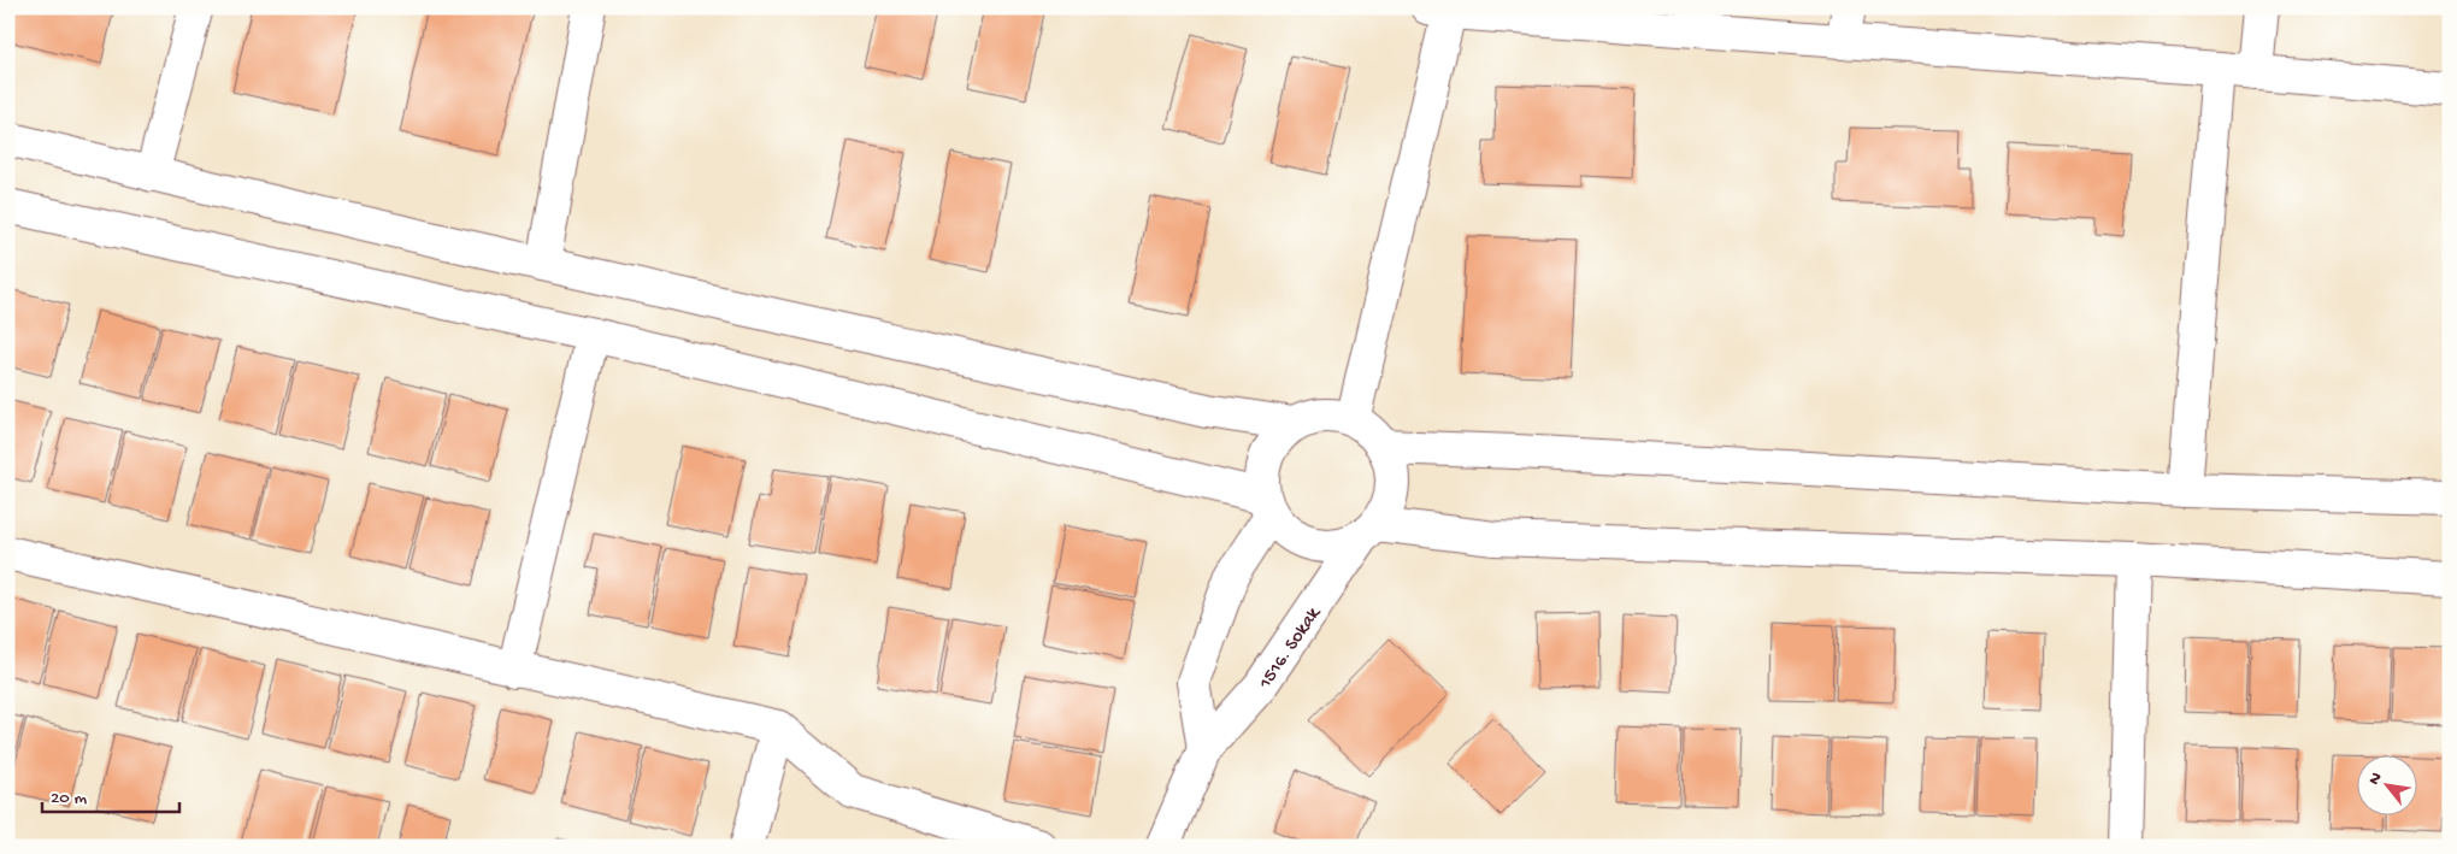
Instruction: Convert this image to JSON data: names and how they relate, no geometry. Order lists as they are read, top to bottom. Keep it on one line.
{"streets":{"street":["1516. Sokak"]},"scale_bar":"20 m","north":"top left"}
